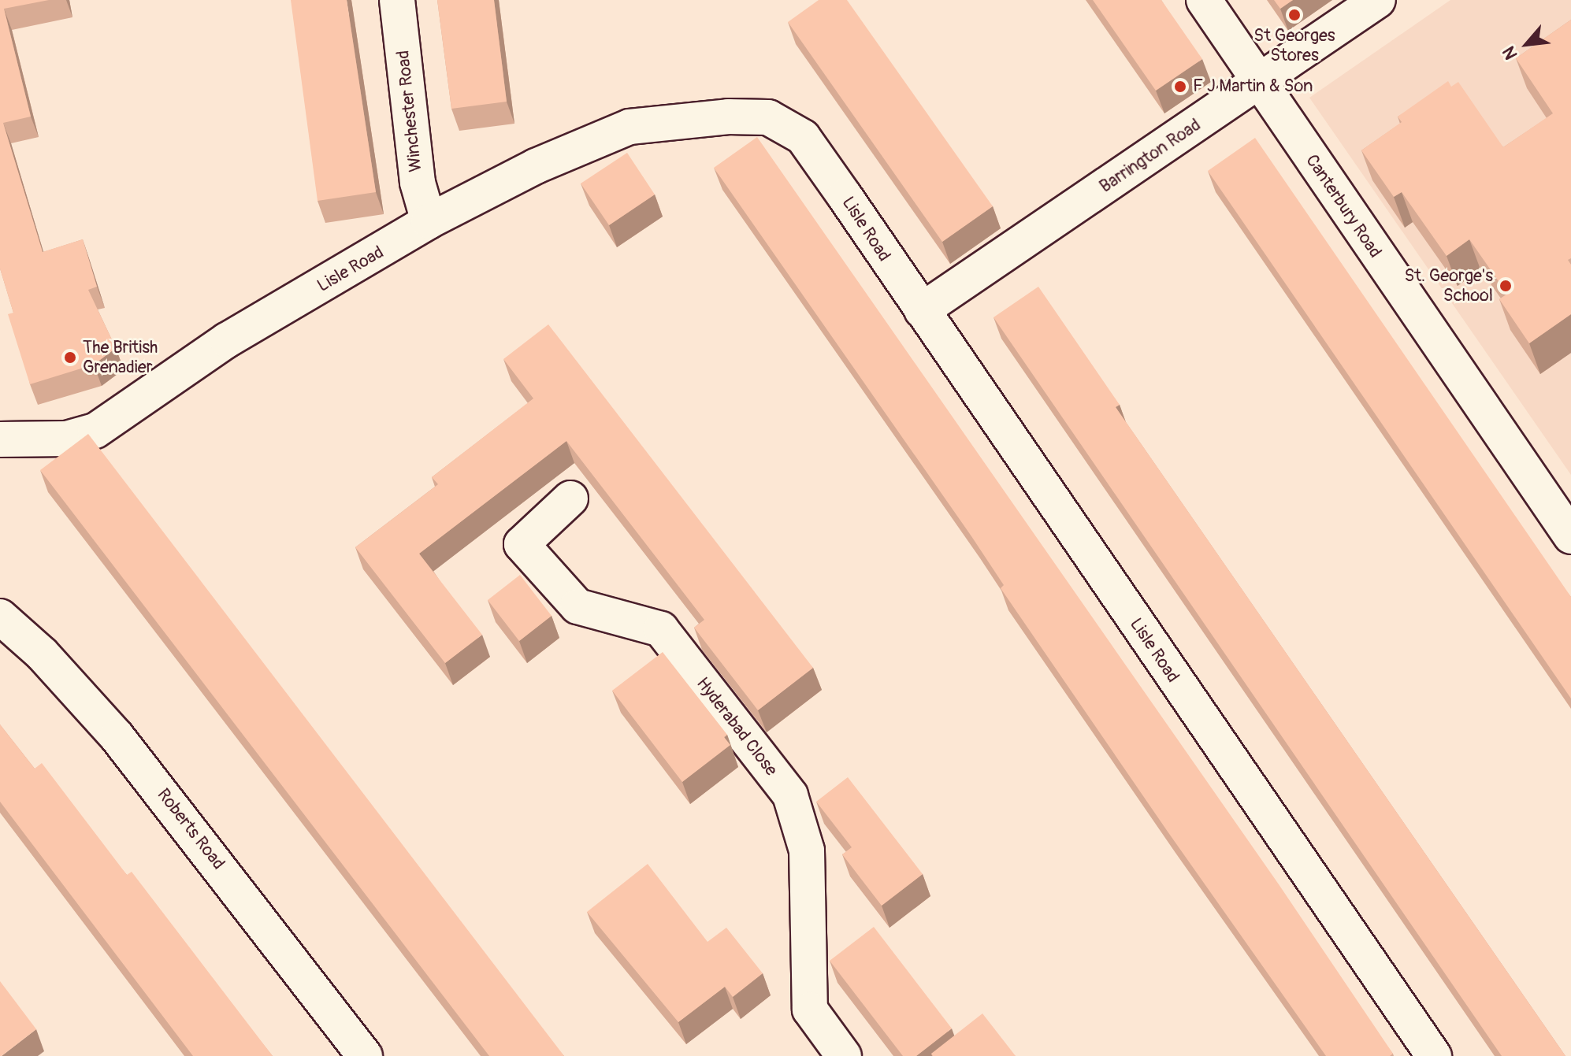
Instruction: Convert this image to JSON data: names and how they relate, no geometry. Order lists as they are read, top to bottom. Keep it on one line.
{"streets":{"street":["Winchester Road","Barrington Road","Canterbury Road","Lisle Road","Hyderabad Close","Roberts Road"]},"crossings":[["Winchester Road","Lisle Road"],["Barrington Road","Canterbury Road"],["Barrington Road","Lisle Road"]],"places":["St Georges Stores","F J Martin & Son","St. George's School","The British Grenadier"],"north":"bottom left"}
